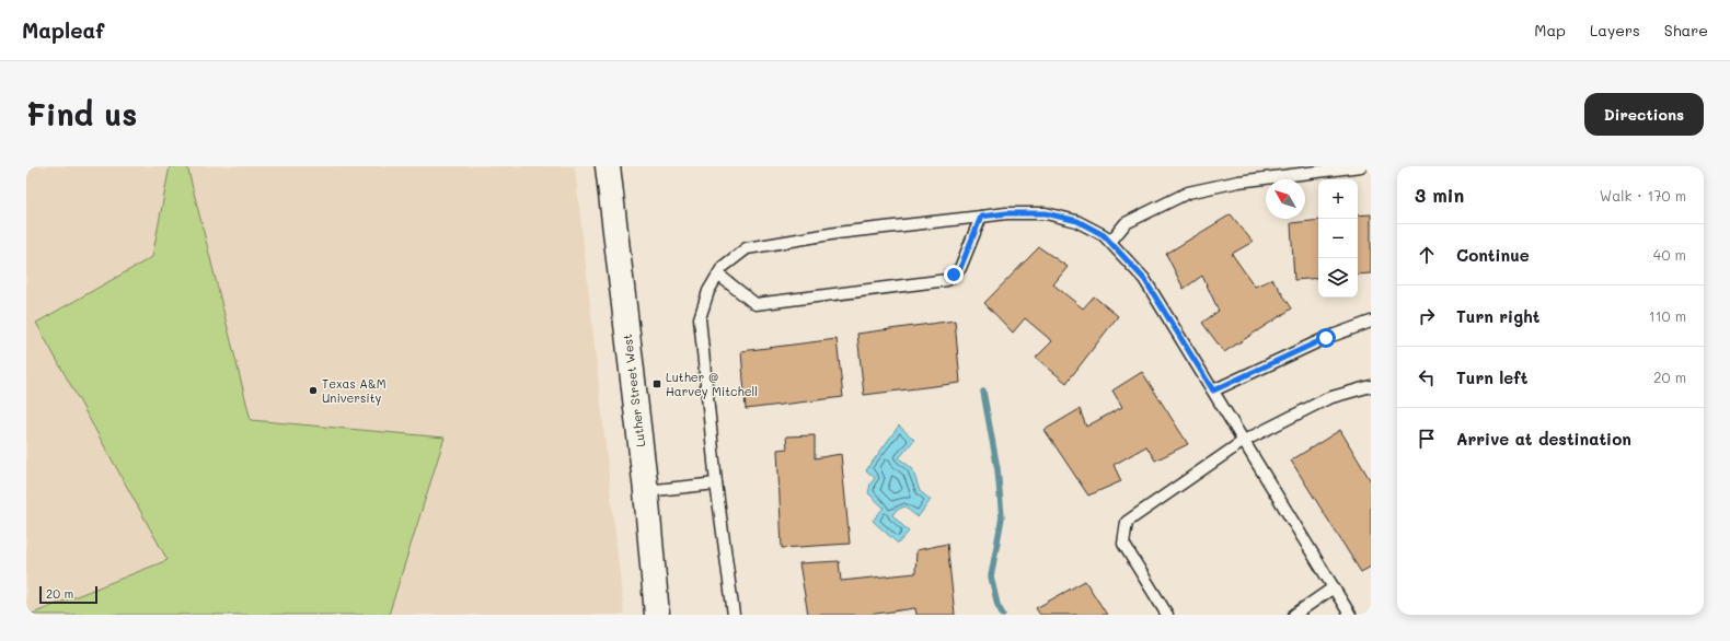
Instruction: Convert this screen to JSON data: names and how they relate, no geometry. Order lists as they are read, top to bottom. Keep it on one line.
{"streets":{"street":["Luther Street West"]},"places":{"transit":["Luther @ Harvey Mitchell"],"other":["Texas A&M University"]},"scale_bar":"20 m","north":"top left","page":{"header":"Mapleaf","nav":["Map","Layers","Share"],"buttons":"Directions","title":"Find us","heading":["3 min","Walk · 170 m"],"map_buttons":["+","−"],"list":[["Continue","40 m"],["Turn right","110 m"],["Turn left","20 m"],"Arrive at destination"],"scale":"20 m"}}
